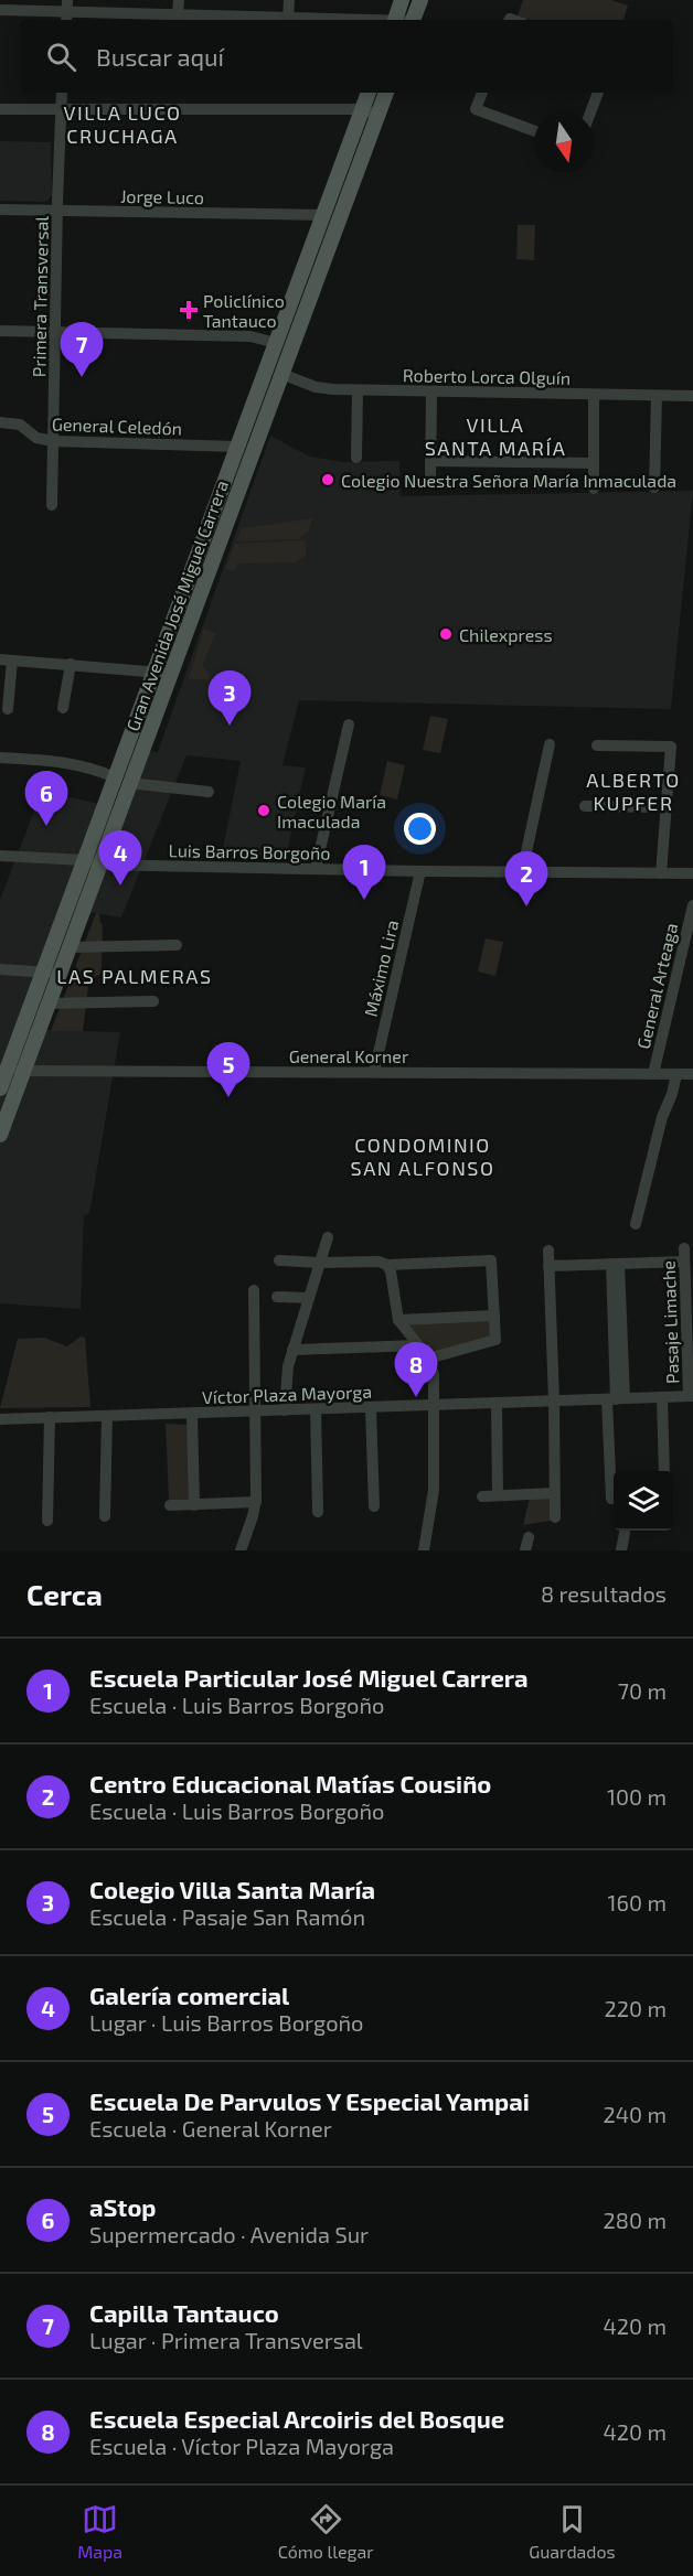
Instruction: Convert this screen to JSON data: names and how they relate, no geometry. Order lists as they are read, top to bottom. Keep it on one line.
{"streets":{"main road":["Gran Avenida José Miguel Carrera"],"street":["Jorge Luco","Primera Transversal","Roberto Lorca Olguín","General Celedón","Luis Barros Borgoño","Máximo Lira","General Arteaga","General Korner","Pasaje Limache","Víctor Plaza Mayorga"]},"crossings":[["Jorge Luco","Primera Transversal"],["Jorge Luco","Gran Avenida José Miguel Carrera"],["Primera Transversal","General Celedón"],["Roberto Lorca Olguín","Gran Avenida José Miguel Carrera"],["General Celedón","Gran Avenida José Miguel Carrera"],["Gran Avenida José Miguel Carrera","Luis Barros Borgoño"],["Gran Avenida José Miguel Carrera","General Korner"],["Luis Barros Borgoño","Máximo Lira"],["Máximo Lira","General Korner"],["General Arteaga","General Korner"],["Pasaje Limache","Víctor Plaza Mayorga"]],"districts":["VILLA LUCO CRUCHAGA","VILLA SANTA MARÍA","ALBERTO KUPFER","LAS PALMERAS","CONDOMINIO SAN ALFONSO"],"places":{"health":["Policlínico Tantauco"],"other":["Colegio Nuestra Señora María Inmaculada","Chilexpress","Colegio María Imaculada"]},"north":"bottom","page":{"search":"Buscar aquí","pins":["7","3","6","4","1","2","5","8"],"heading":["Cerca","8 resultados"],"list":[{"mark":"1","name":"Escuela Particular José Miguel Carrera","note":"Escuela · Luis Barros Borgoño","value":"70 m"},{"mark":"2","name":"Centro Educacional Matías Cousiño","note":"Escuela · Luis Barros Borgoño","value":"100 m"},{"mark":"3","name":"Colegio Villa Santa María","note":"Escuela · Pasaje San Ramón","value":"160 m"},{"mark":"4","name":"Galería comercial","note":"Lugar · Luis Barros Borgoño","value":"220 m"},{"mark":"5","name":"Escuela De Parvulos Y Especial Yampai","note":"Escuela · General Korner","value":"240 m"},{"mark":"6","name":"aStop","note":"Supermercado · Avenida Sur","value":"280 m"},{"mark":"7","name":"Capilla Tantauco","note":"Lugar · Primera Transversal","value":"420 m"},{"mark":"8","name":"Escuela Especial Arcoiris del Bosque","note":"Escuela · Víctor Plaza Mayorga","value":"420 m"}],"nav":["Mapa","Cómo llegar","Guardados"]}}
